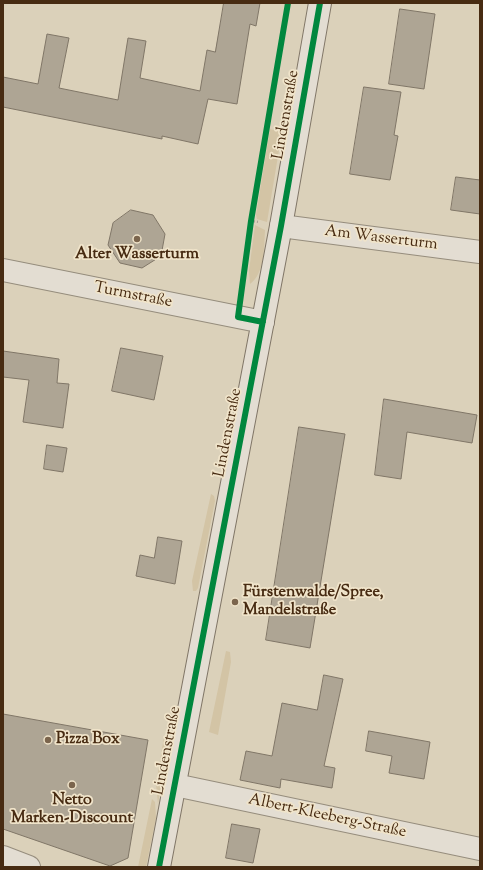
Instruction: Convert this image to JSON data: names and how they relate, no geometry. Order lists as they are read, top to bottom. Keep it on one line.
{"streets":{"street":["Lindenstraße","Am Wasserturm","Turmstraße","Albert-Kleeberg-Straße"]},"crossings":[["Lindenstraße","Am Wasserturm"],["Lindenstraße","Turmstraße"],["Lindenstraße","Albert-Kleeberg-Straße"]],"places":["Alter Wasserturm","Fürstenwalde/Spree, Mandelstraße","Pizza Box","Netto Marken-Discount"]}
